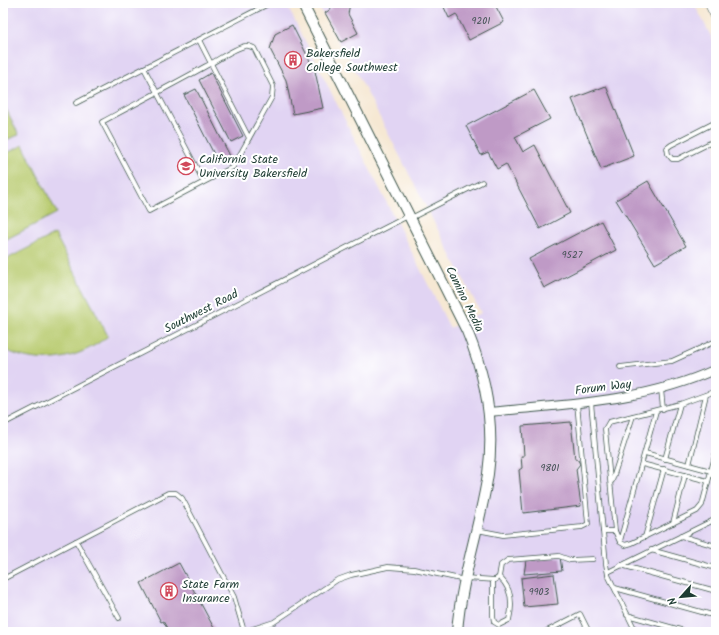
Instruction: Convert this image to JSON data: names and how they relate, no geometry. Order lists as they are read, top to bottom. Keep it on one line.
{"streets":{"street":["Camino Media","Forum Way"],"lane":["Southwest Road"]},"crossings":[["Camino Media","Southwest Road"],["Camino Media","Forum Way"]],"places":{"building":["Bakersfield College Southwest","State Farm Insurance"],"school or university":["California State University Bakersfield"]},"house_numbers":["9201","9527","9801","9903"],"north":"bottom left"}
